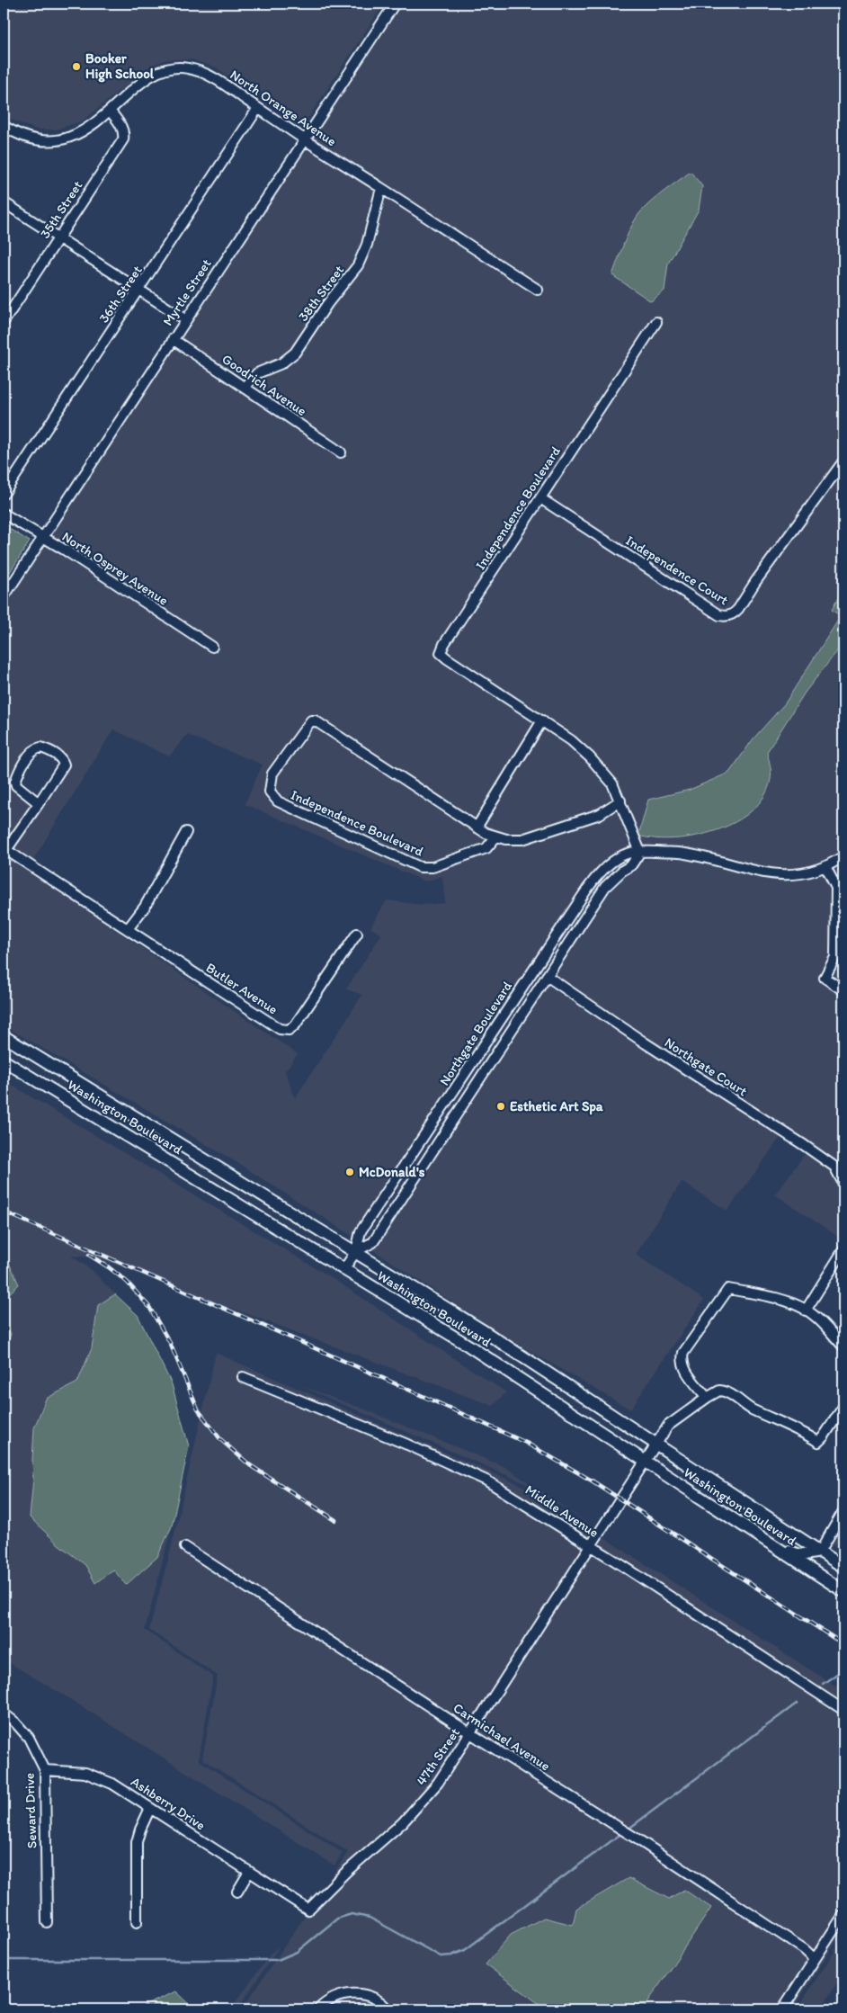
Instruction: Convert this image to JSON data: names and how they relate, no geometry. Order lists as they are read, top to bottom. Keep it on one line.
{"streets":{"main road":["Washington Boulevard"],"street":["North Orange Avenue","35th Street","Myrtle Street","38th Street","36th Street","Goodrich Avenue","Independence Boulevard","North Osprey Avenue","Independence Court","Butler Avenue","Northgate Boulevard","Northgate Court","Middle Avenue","Carmichael Avenue","47th Street","Ashberry Drive","Seward Drive"]},"crossings":[["North Orange Avenue","35th Street"],["North Orange Avenue","Myrtle Street"],["North Orange Avenue","38th Street"],["North Orange Avenue","36th Street"],["Myrtle Street","Goodrich Avenue"],["Myrtle Street","North Osprey Avenue"],["38th Street","Goodrich Avenue"],["Independence Boulevard","Independence Court"],["Independence Boulevard","Northgate Boulevard"],["Northgate Boulevard","Northgate Court"],["Northgate Boulevard","Washington Boulevard"],["Washington Boulevard","47th Street"],["Middle Avenue","47th Street"],["Carmichael Avenue","47th Street"],["47th Street","Ashberry Drive"],["Ashberry Drive","Seward Drive"]],"places":["Booker High School","Esthetic Art Spa","McDonald's"]}
